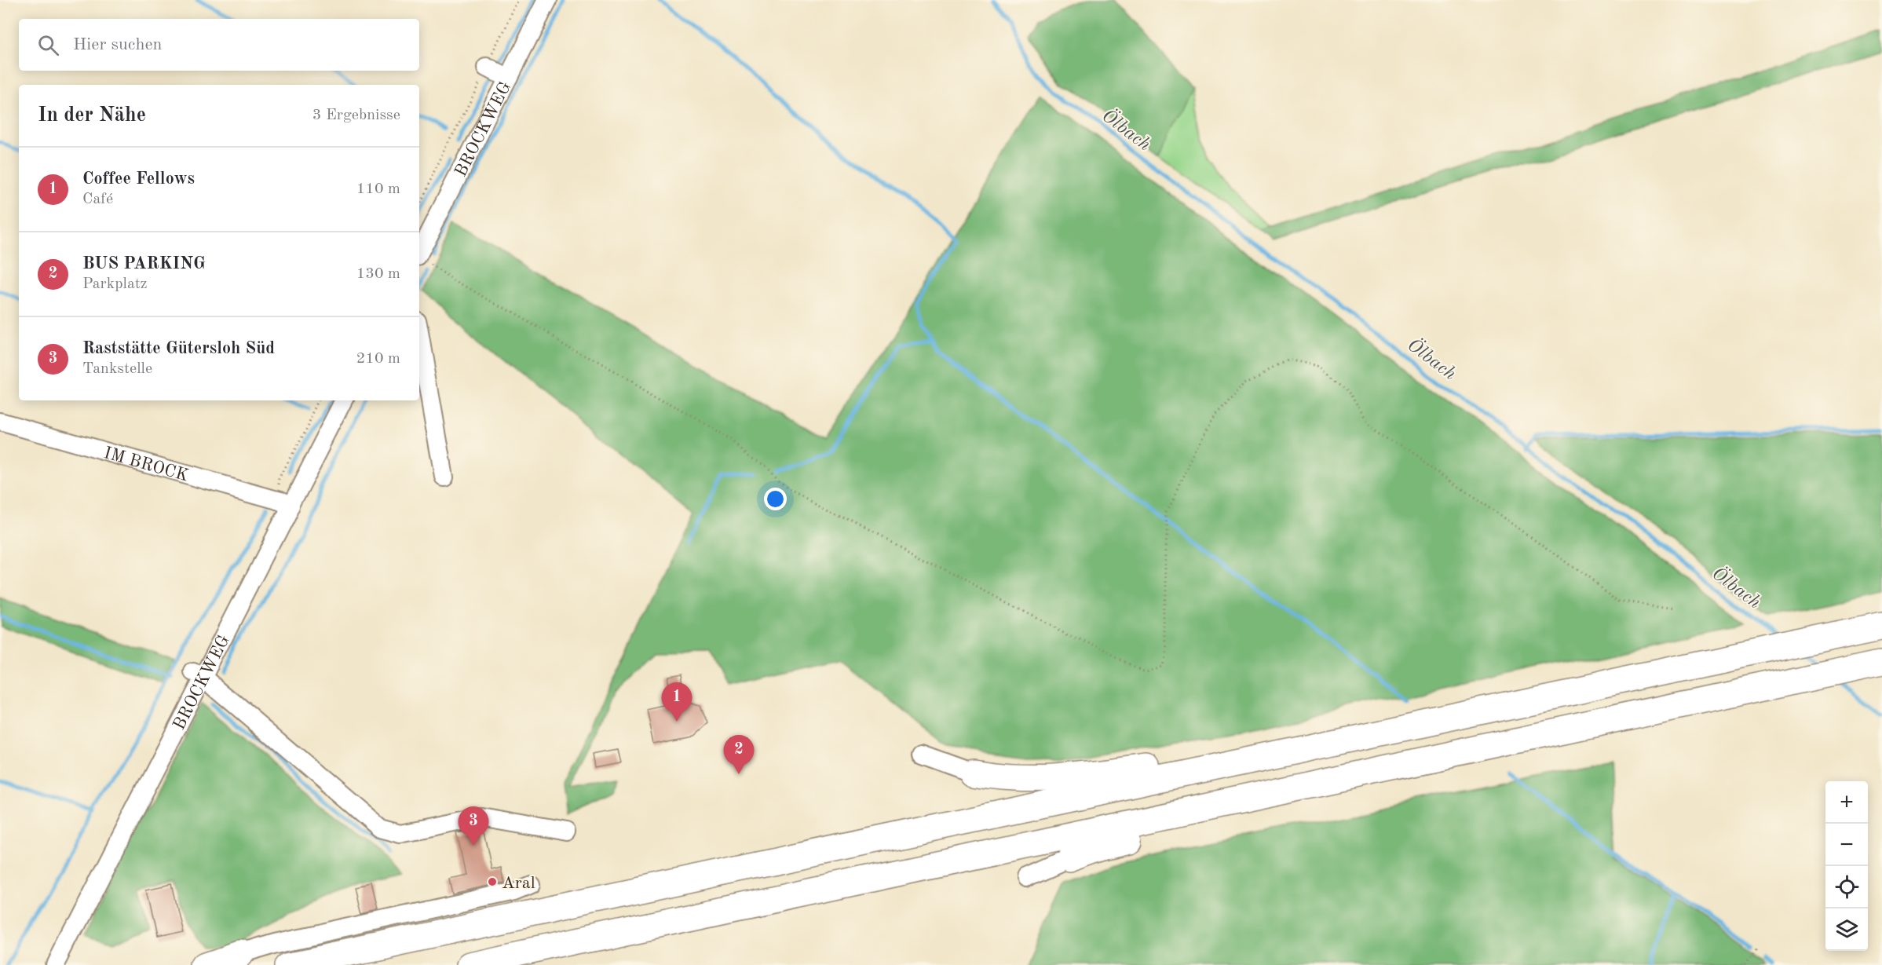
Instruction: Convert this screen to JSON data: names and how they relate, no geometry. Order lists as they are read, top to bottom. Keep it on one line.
{"streets":{"street":["BROCKWEG","IM BROCK"]},"crossings":[["BROCKWEG","IM BROCK"]],"water":["Ölbach"],"places":["Aral"],"page":{"search":"Hier suchen","heading":["In der Nähe","3 Ergebnisse"],"list":[{"mark":"1","name":"Coffee Fellows","note":"Café","value":"110 m"},{"mark":"2","name":"BUS PARKING","note":"Parkplatz","value":"130 m"},{"mark":"3","name":"Raststätte Gütersloh Süd","note":"Tankstelle","value":"210 m"}],"pins":["1","2","3"],"map_buttons":["+","−"]}}
